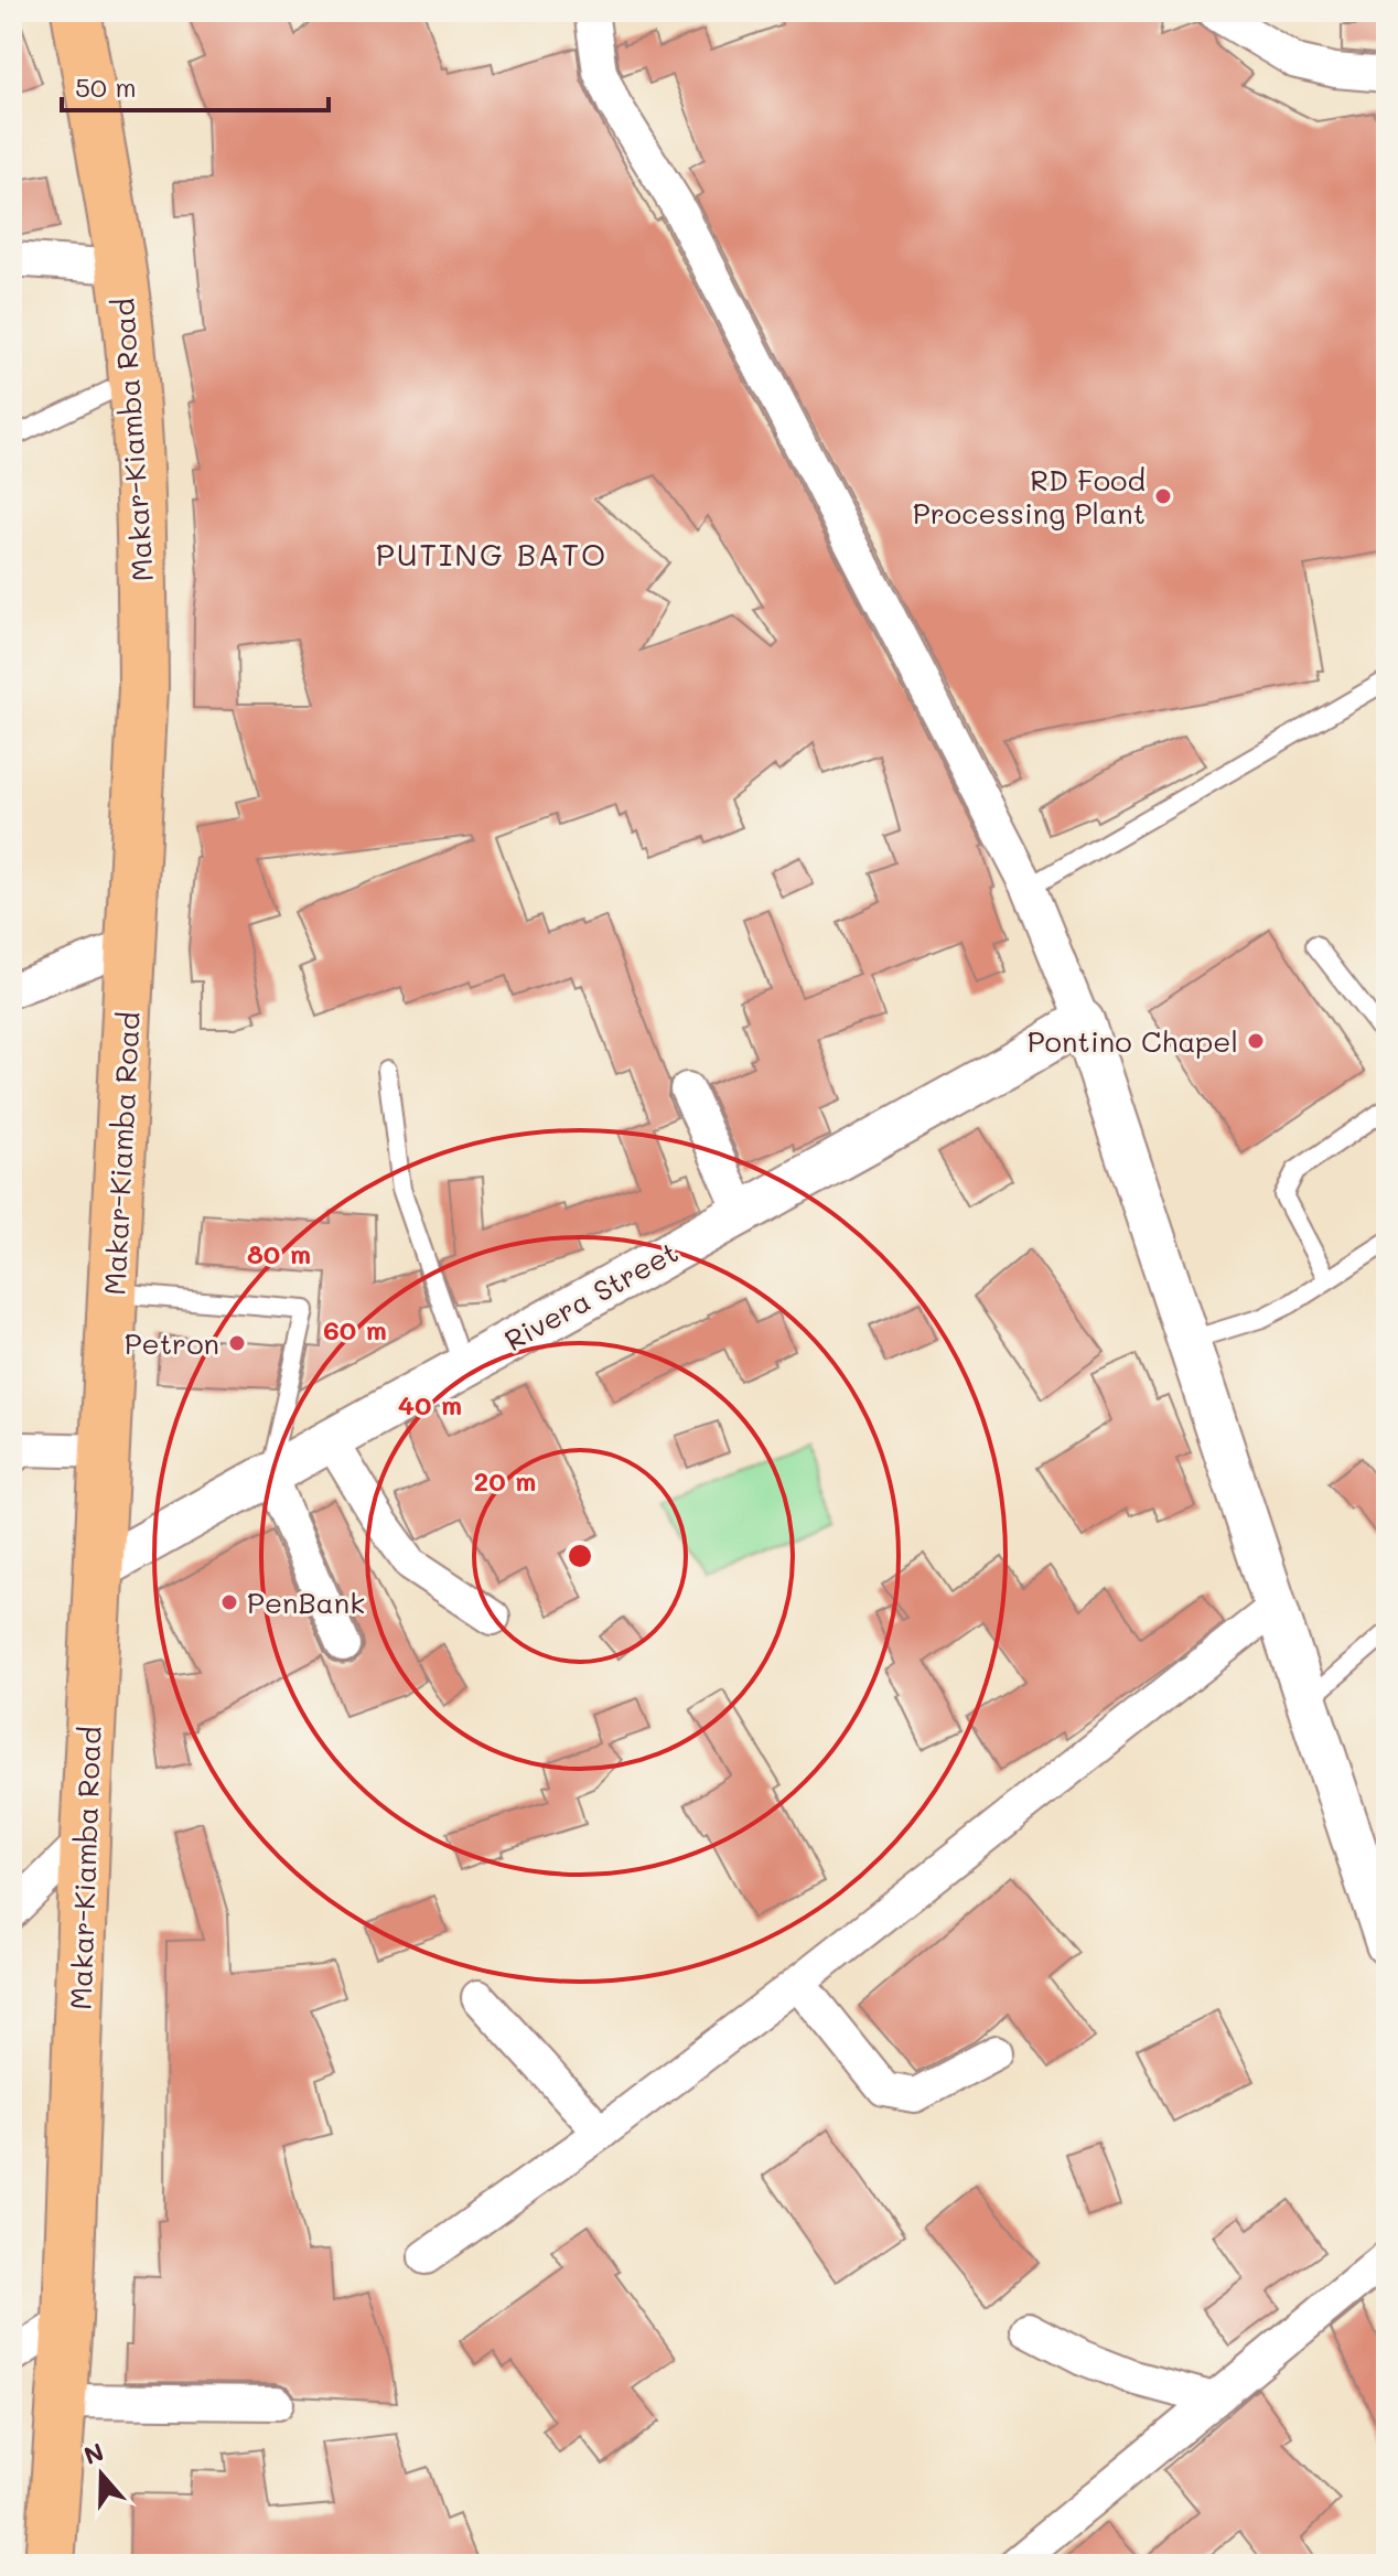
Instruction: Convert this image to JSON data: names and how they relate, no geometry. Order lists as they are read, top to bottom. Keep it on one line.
{"streets":{"main road":["Makar-Kiamba Road"],"street":["Rivera Street"]},"crossings":[["Makar-Kiamba Road","Rivera Street"]],"districts":["PUTING BATO"],"places":["RD Food Processing Plant","Pontino Chapel","Petron","PenBank"],"scale_bar":"50 m","north":"top","rings":["80 m","60 m","40 m","20 m"]}
